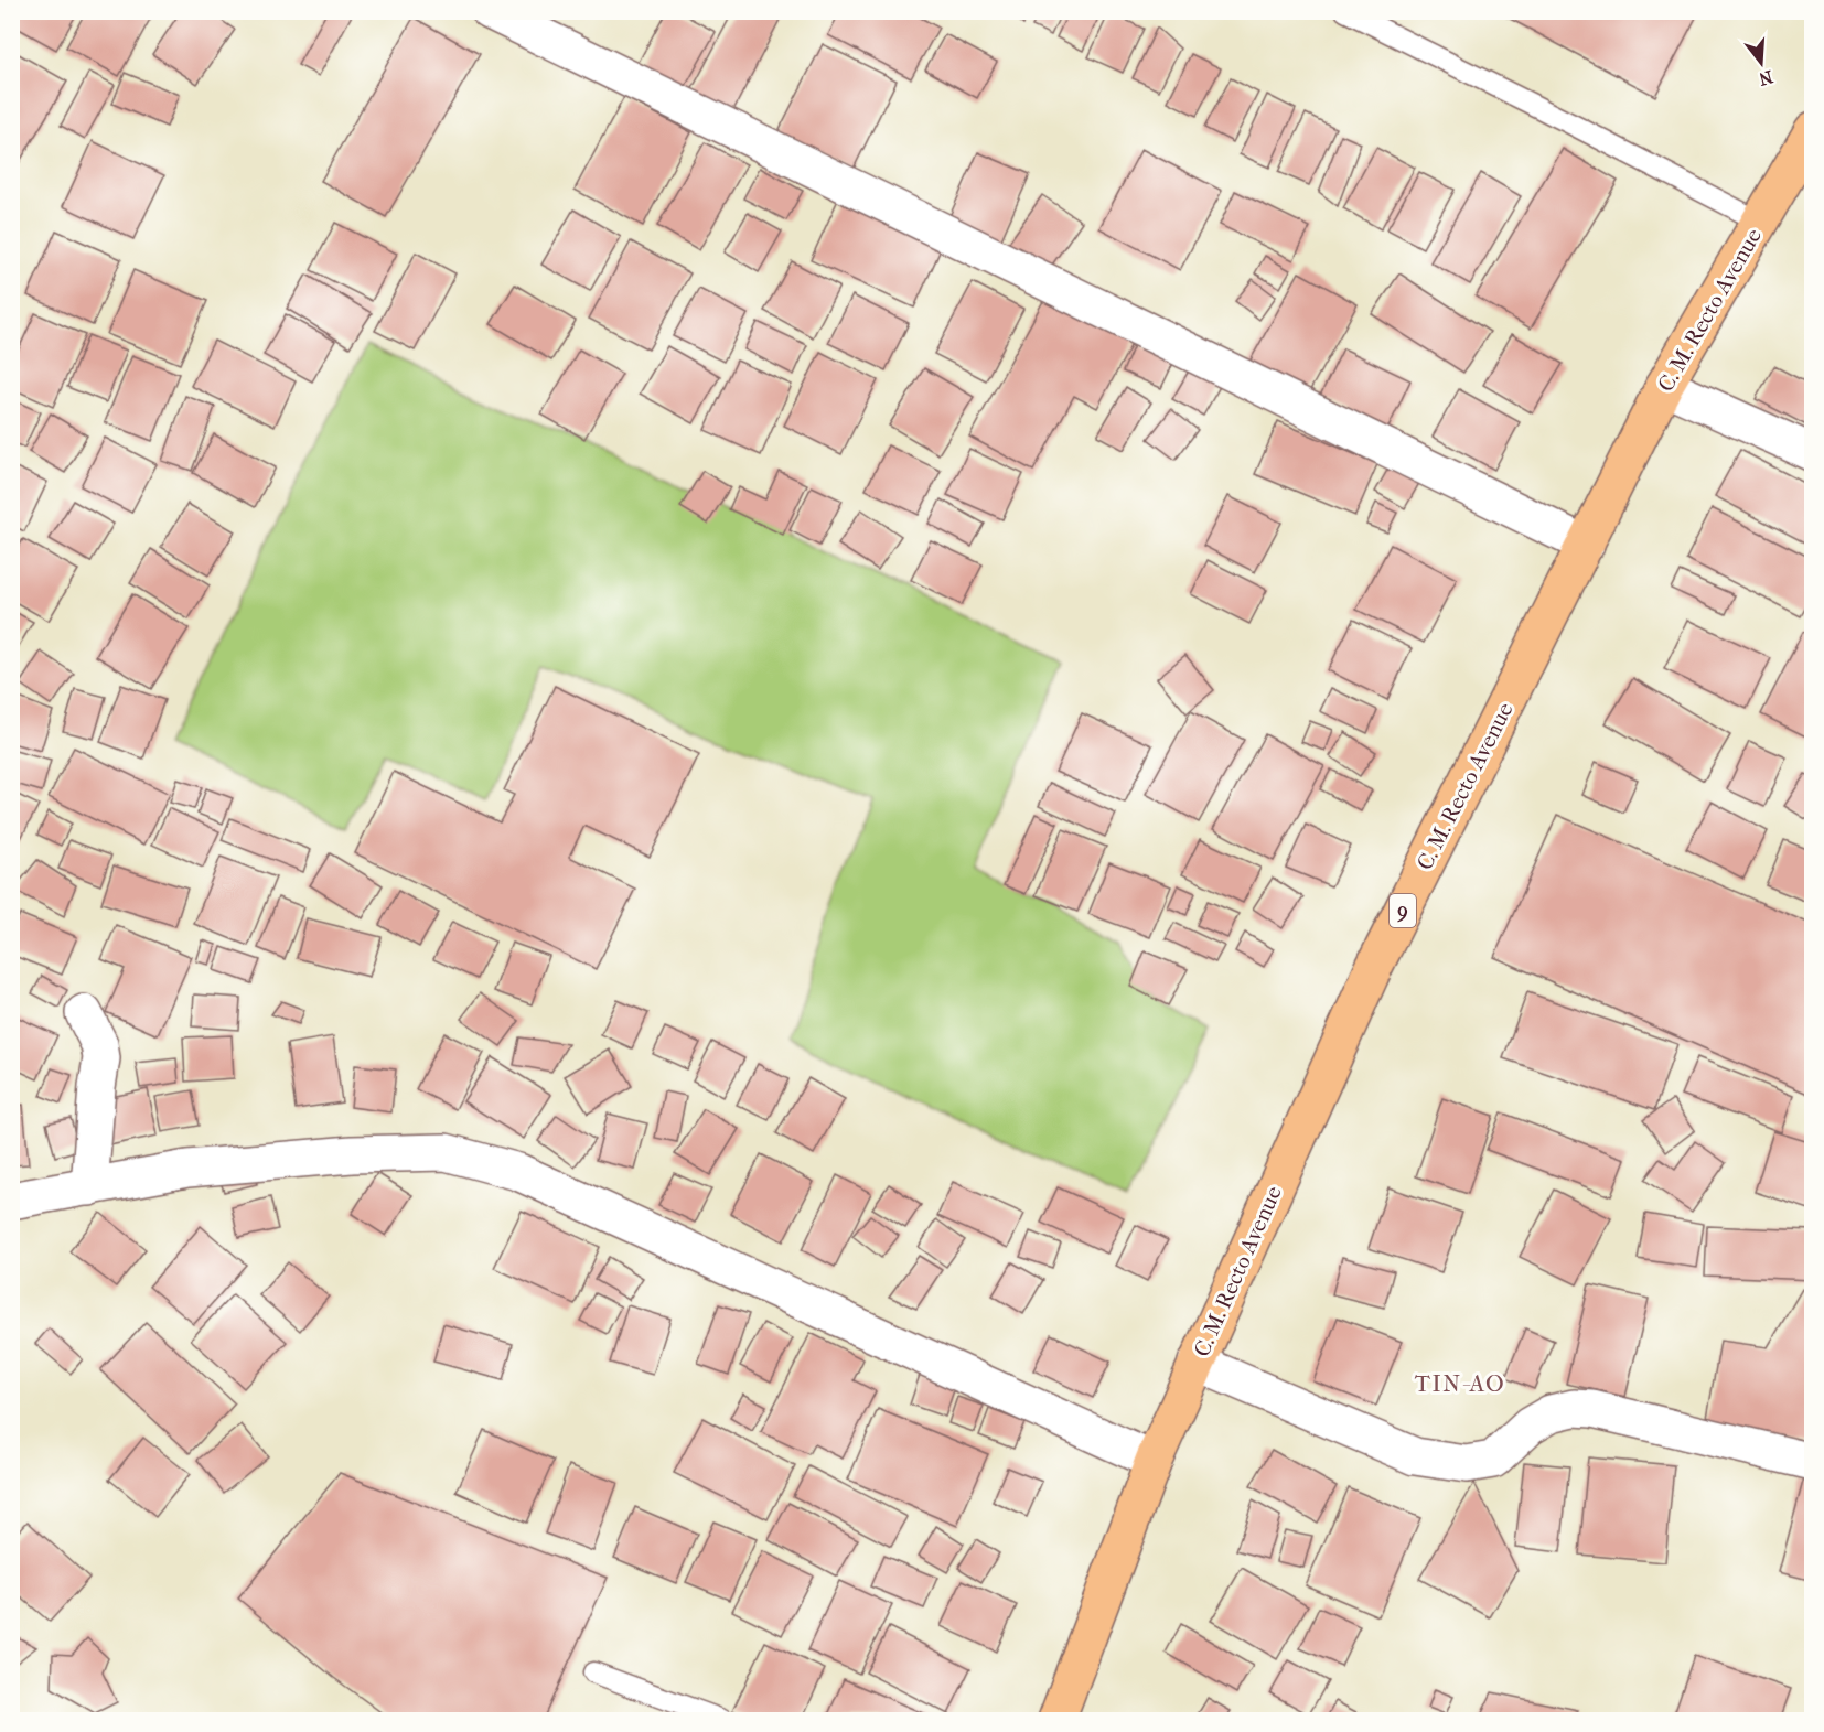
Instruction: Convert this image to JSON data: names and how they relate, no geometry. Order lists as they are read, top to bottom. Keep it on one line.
{"streets":{"highway":["C. M. Recto Avenue","9"]},"districts":["TIN-AO"],"north":"bottom"}
